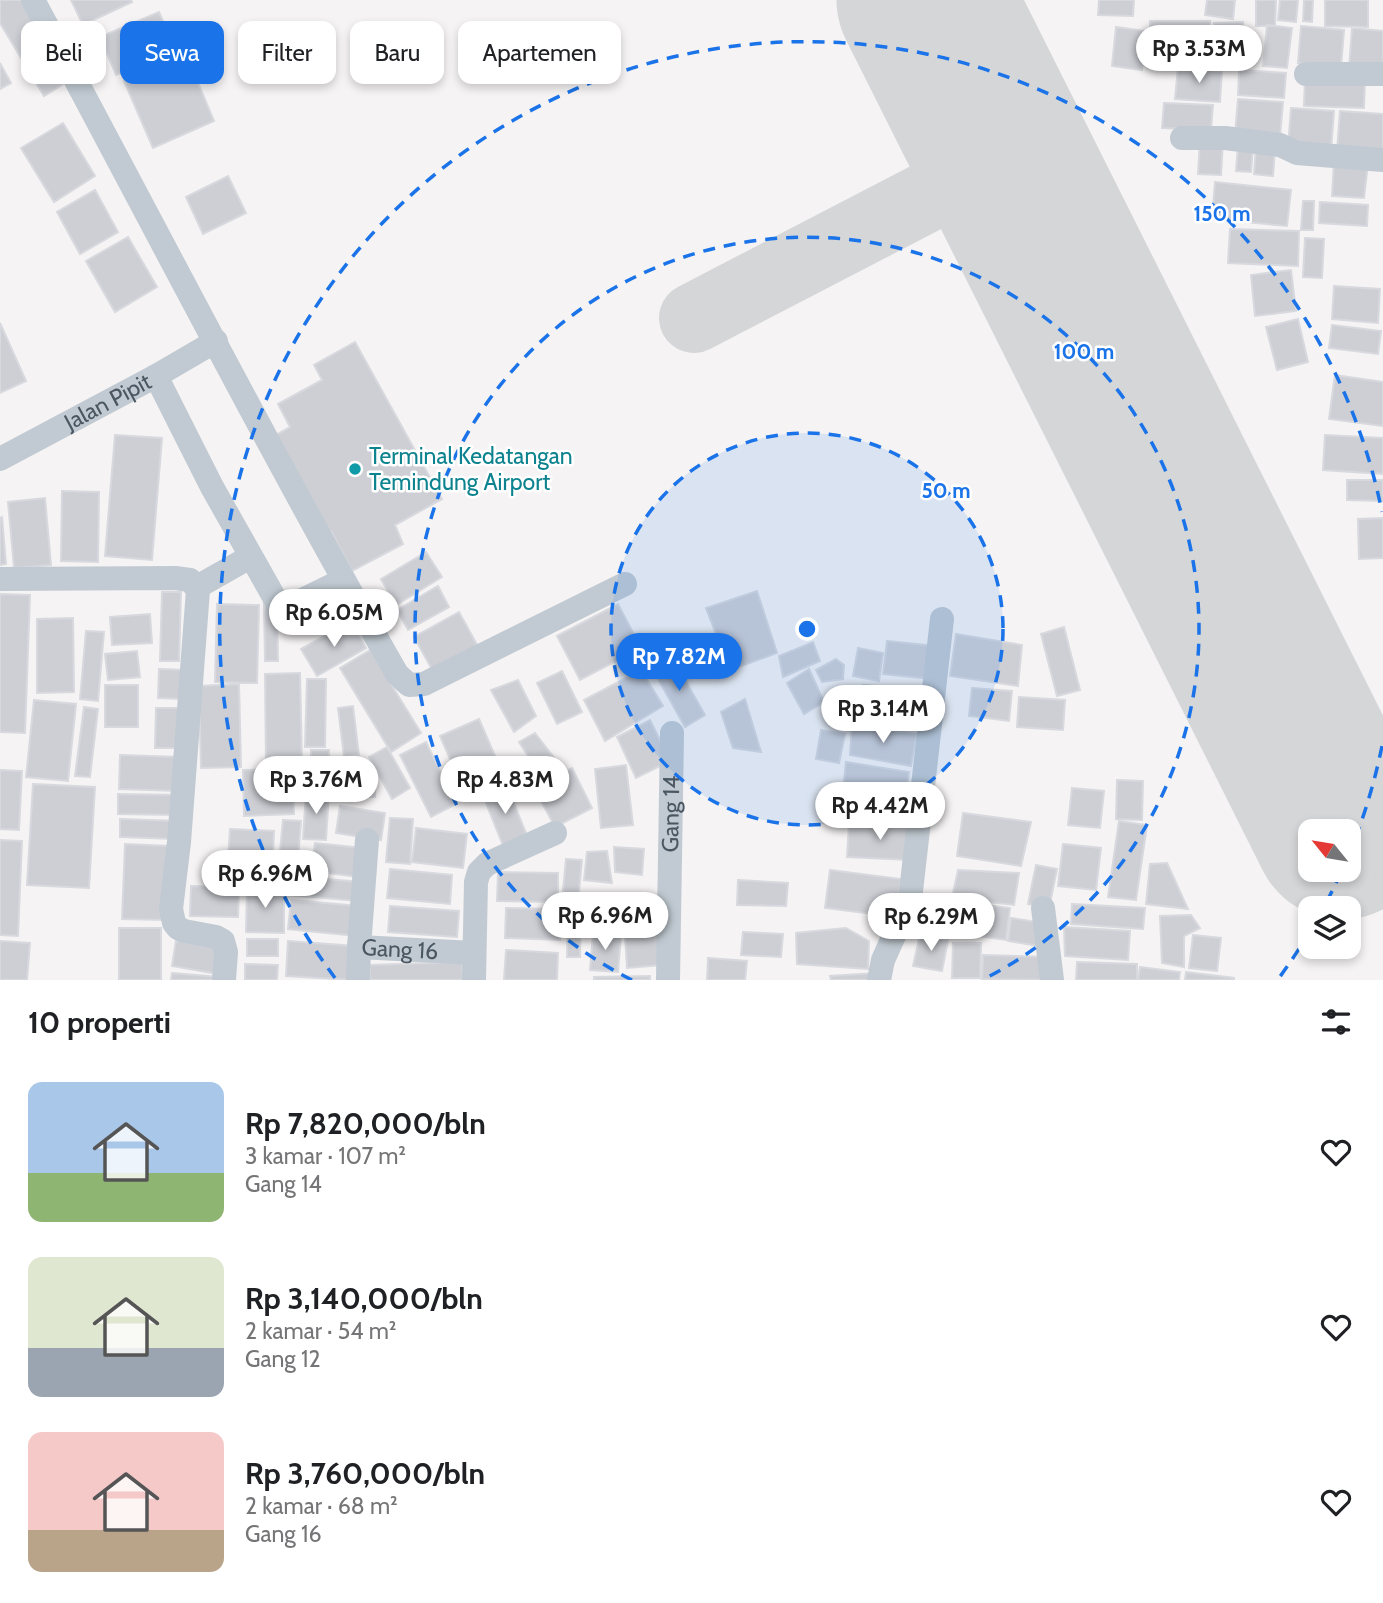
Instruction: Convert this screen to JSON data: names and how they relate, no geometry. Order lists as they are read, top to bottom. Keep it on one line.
{"streets":{"street":["Jalan Pipit","Gang 14","Gang 16"]},"places":["Terminal Kedatangan Temindung Airport"],"north":"top left","page":{"chip":["Beli","Sewa","Filter","Baru","Apartemen"],"price":["Rp 3.53M","Rp 6.05M","Rp 7.82M","Rp 3.14M","Rp 3.76M","Rp 4.83M","Rp 4.42M","Rp 6.96M","Rp 6.96M","Rp 6.29M"],"heading":"10 properti","list":[{"name":"Rp 7,820,000/bln","note":"3 kamar · 107 m² · Gang 14"},{"name":"Rp 3,140,000/bln","note":"2 kamar · 54 m² · Gang 12"},{"name":"Rp 3,760,000/bln","note":"2 kamar · 68 m² · Gang 16"}]},"rings":["150 m","100 m","50 m"]}
